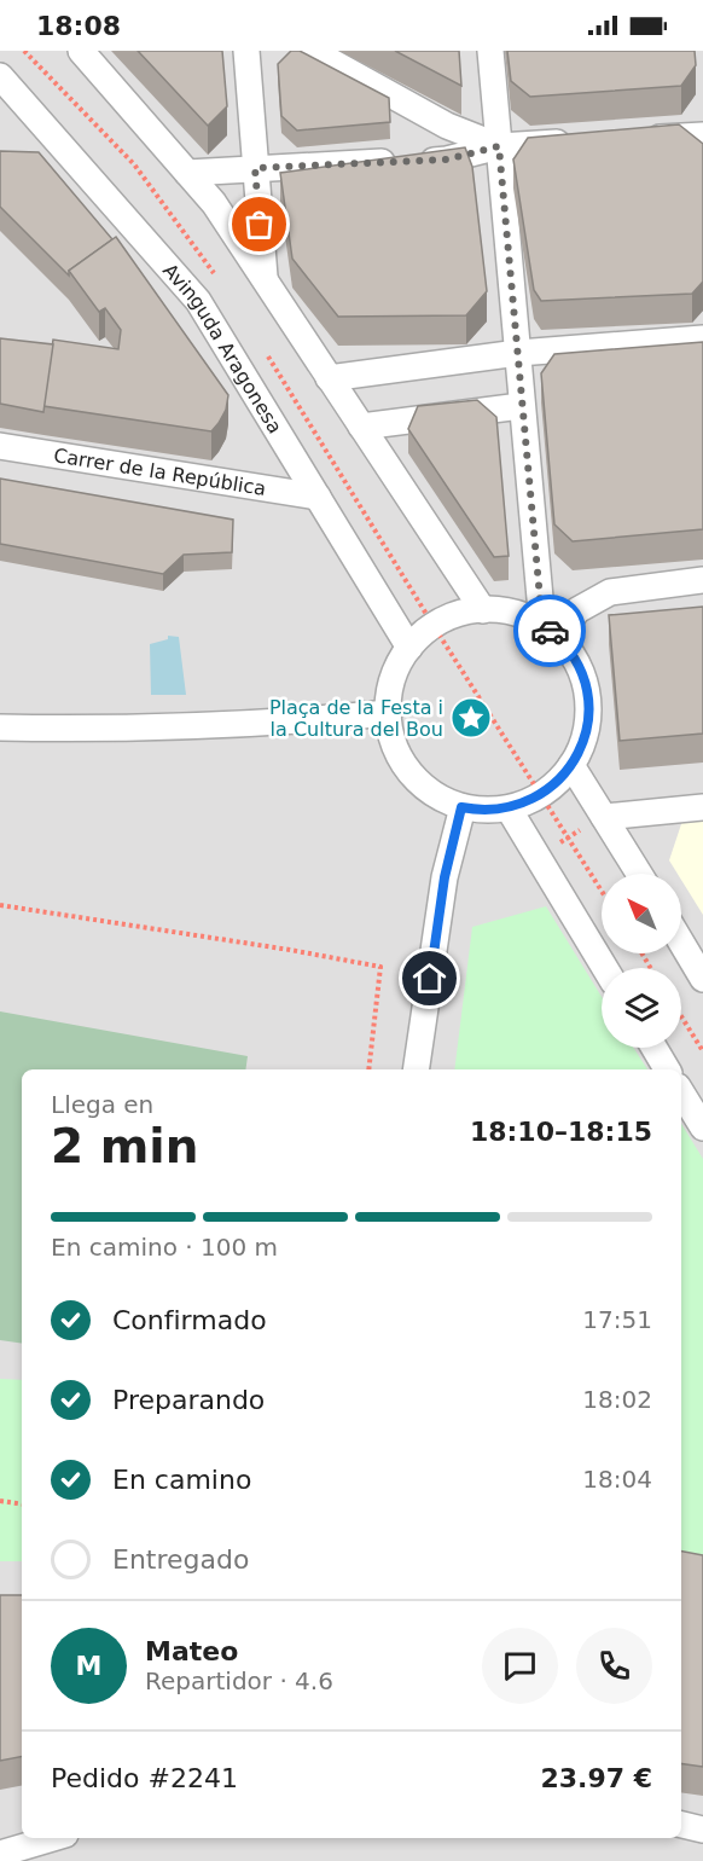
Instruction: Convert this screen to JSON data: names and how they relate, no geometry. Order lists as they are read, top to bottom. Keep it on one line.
{"streets":{"street":["Avinguda Aragonesa","Carrer de la República"]},"crossings":[["Avinguda Aragonesa","Carrer de la República"]],"places":{"place":["Plaça de la Festa i la Cultura del Bou"]},"north":"top left","page":{"status":"18:08","heading":["2 min","Llega en","18:10–18:15"],"panel":["Mateo","Repartidor · 4.6","Pedido #2241","23.97 €"],"bar":"En camino · 100 m","list":[["Confirmado","17:51"],["Preparando","18:02"],["En camino","18:04"],"Entregado"],"round":"M"}}
